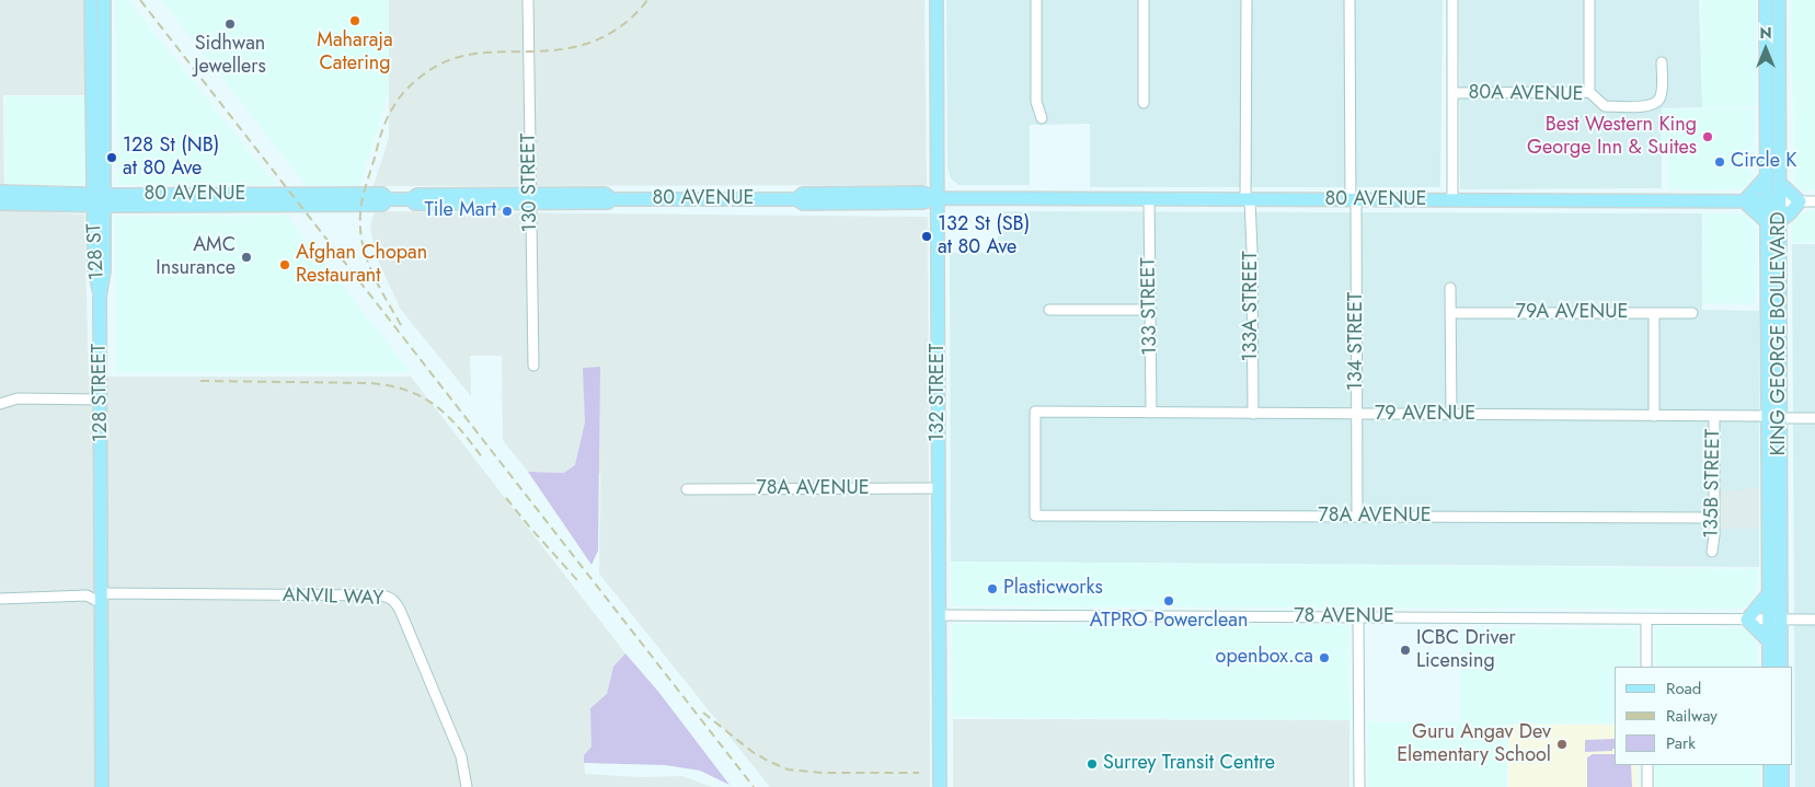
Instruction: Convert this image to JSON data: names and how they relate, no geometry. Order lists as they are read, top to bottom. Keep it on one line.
{"streets":{"main road":["80 AVENUE","KING GEORGE BOULEVARD","128 STREET","132 STREET"],"street":["80A AVENUE","130 STREET","133 STREET","133A STREET","79A AVENUE","134 STREET","79 AVENUE","135B STREET","78A AVENUE","ANVIL WAY","78 AVENUE"]},"crossings":[["130 STREET","80 AVENUE"],["80 AVENUE","133 STREET"],["80 AVENUE","133A STREET"],["80 AVENUE","KING GEORGE BOULEVARD"],["80 AVENUE","134 STREET"],["80 AVENUE","128 STREET"],["80 AVENUE","132 STREET"],["133 STREET","79 AVENUE"],["133A STREET","79 AVENUE"],["KING GEORGE BOULEVARD","79 AVENUE"],["KING GEORGE BOULEVARD","78 AVENUE"],["134 STREET","79 AVENUE"],["134 STREET","78A AVENUE"],["128 STREET","ANVIL WAY"],["132 STREET","78A AVENUE"],["132 STREET","78 AVENUE"],["79 AVENUE","135B STREET"],["79 AVENUE","78A AVENUE"],["135B STREET","78A AVENUE"]],"places":["Maharaja Catering","Sidhwan Jewellers","Best Western King George Inn & Suites","128 St (NB) at 80 Ave","Circle K","Tile Mart","132 St (SB) at 80 Ave","AMC Insurance","Afghan Chopan Restaurant","Plasticworks","ATPRO Powerclean","ICBC Driver Licensing","openbox.ca","Guru Angav Dev Elementary School","Surrey Transit Centre"],"legend":["Road","Railway","Park"],"north":"top"}
